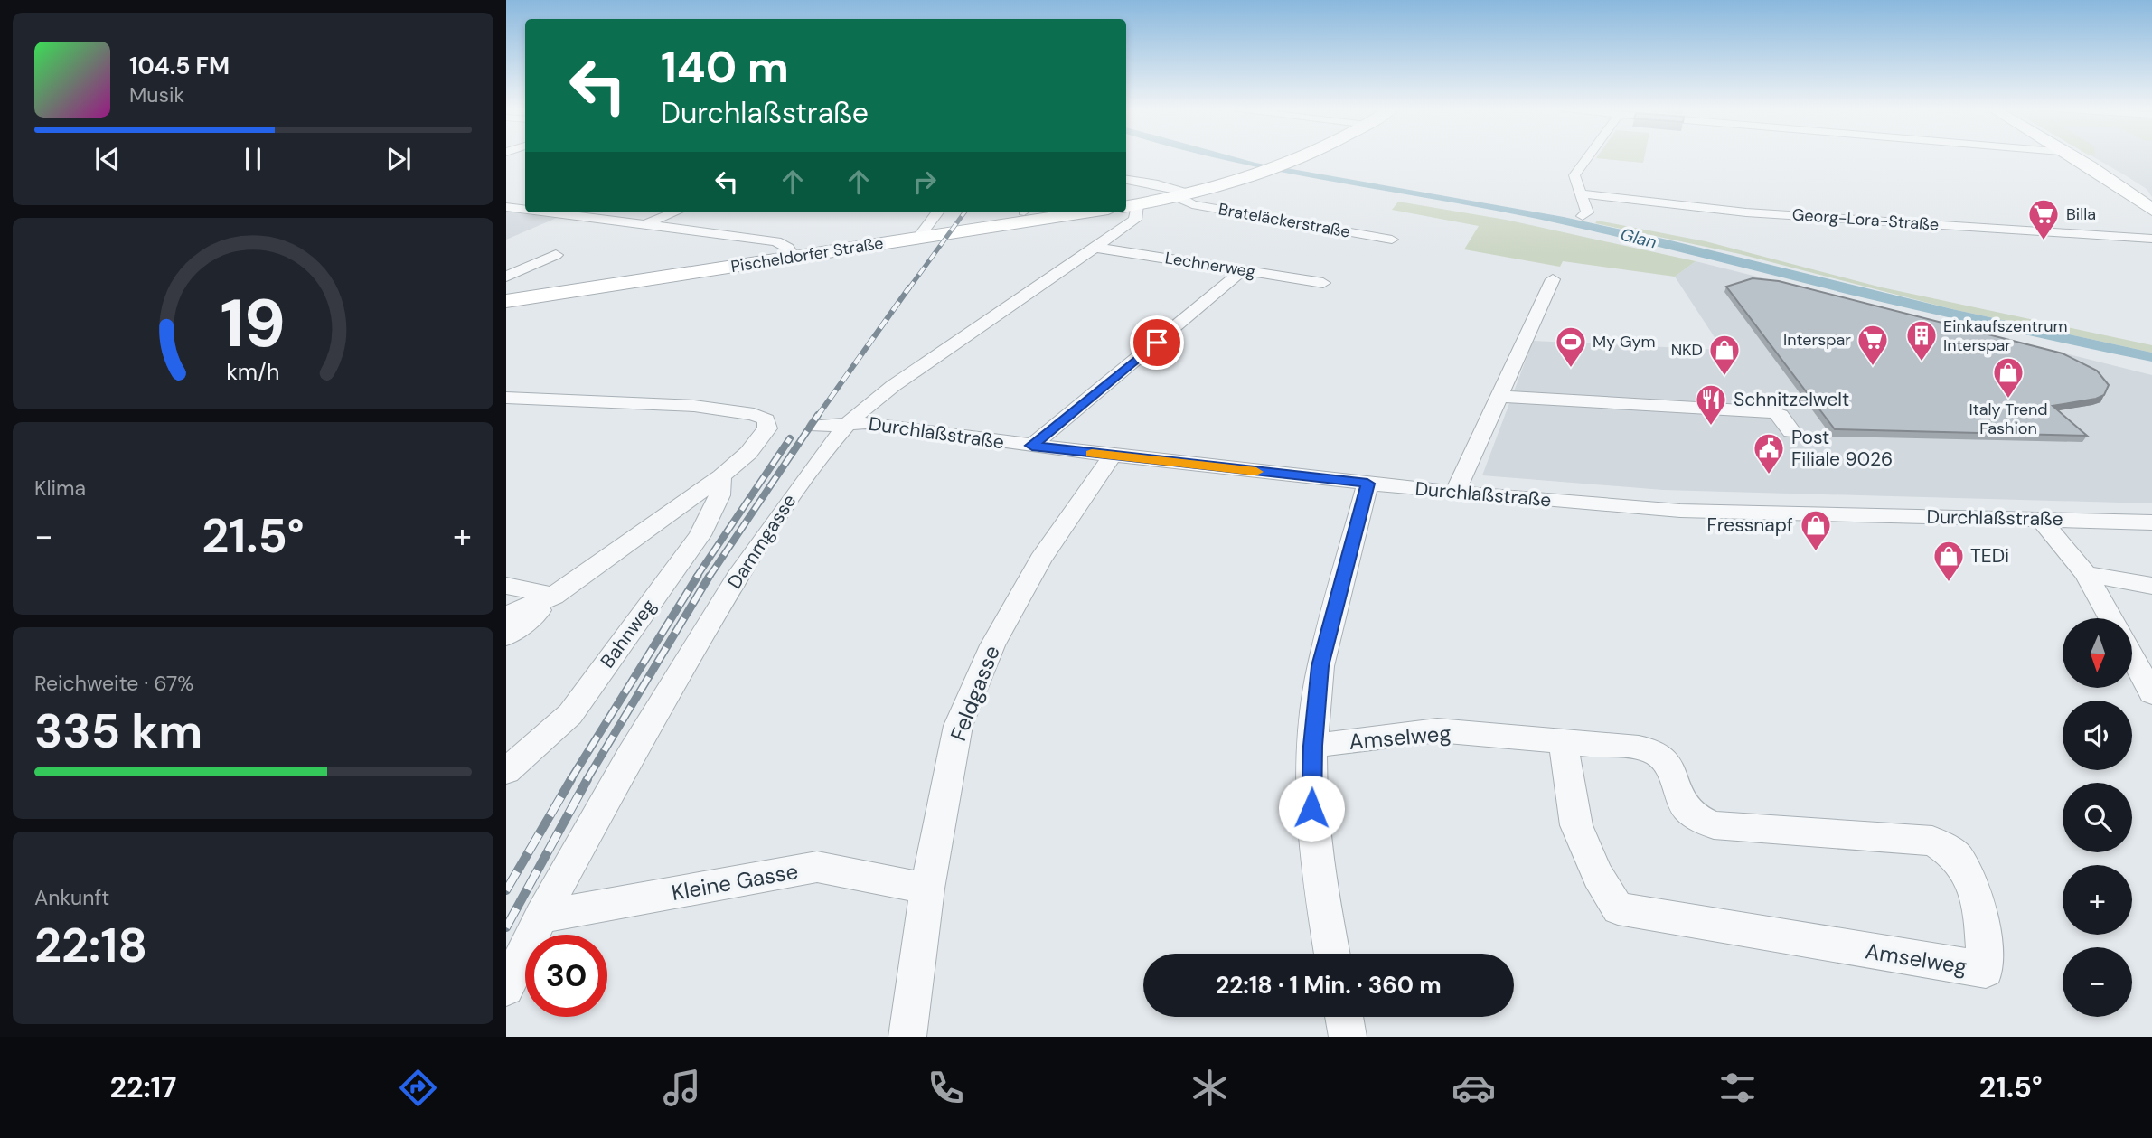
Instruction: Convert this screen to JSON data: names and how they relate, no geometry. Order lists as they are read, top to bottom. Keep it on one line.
{"streets":{"main road":["Pischeldorfer Straße"],"street":["Georg-Lora-Straße","Brateläckerstraße","Lechnerweg","Durchlaßstraße","Dammgasse","Bahnweg","Feldgasse","Amselweg","Kleine Gasse"]},"crossings":[["Lechnerweg","Dammgasse"],["Durchlaßstraße","Dammgasse"],["Durchlaßstraße","Feldgasse"],["Dammgasse","Kleine Gasse"],["Feldgasse","Kleine Gasse"]],"water":["Glan"],"places":{"supermarket":["Billa","Interspar"],"building":["Einkaufszentrum Interspar"],"sports":["My Gym"],"shop":["NKD","Italy Trend Fashion","Fressnapf","TEDi"],"restaurant":["Schnitzelwelt"],"public building":["Post Filiale 9026"]},"north":"bottom","page":{"turn":["140 m","Durchlaßstraße"],"song":["104.5 FM","Musik"],"tile":["Klima",["Reichweite · 67%","335 km"],["Ankunft","22:18"]],"heat":["−","21.5°","+"],"map_buttons":["+","−"],"limit":"30","trip":"22:18 · 1 Min. · 360 m","tabs":["22:17","21.5°"],"gauge":["19","km/h"]}}
